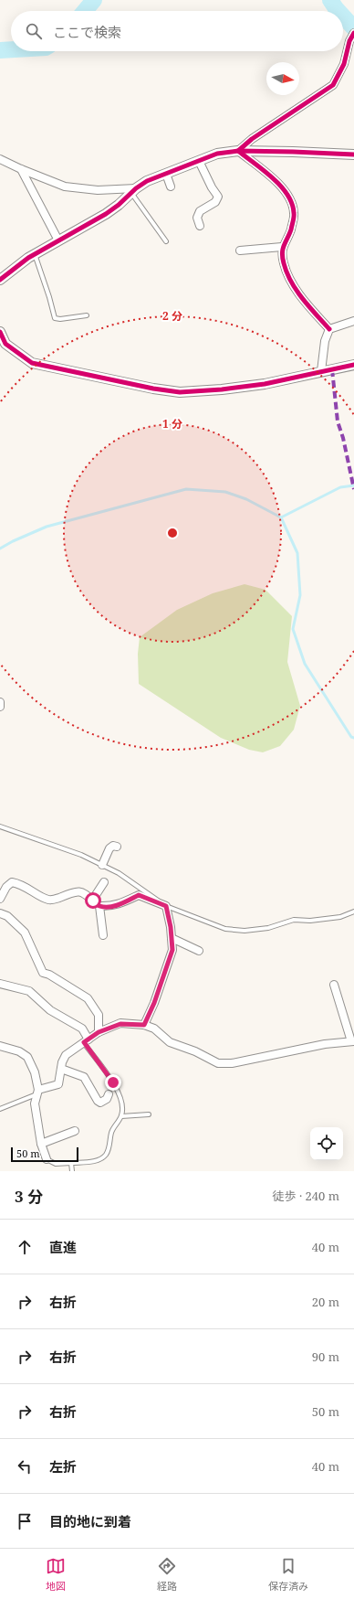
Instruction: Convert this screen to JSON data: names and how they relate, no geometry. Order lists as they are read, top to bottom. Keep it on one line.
{"scale_bar":"50 m","north":"right","page":{"search":"ここで検索","scale":"50 m","heading":["3 分","徒歩 · 240 m"],"list":[["直進","40 m"],["右折","20 m"],["右折","90 m"],["右折","50 m"],["左折","40 m"],"目的地に到着"],"nav":["地図","経路","保存済み"]},"rings":["2 分","1 分"]}
